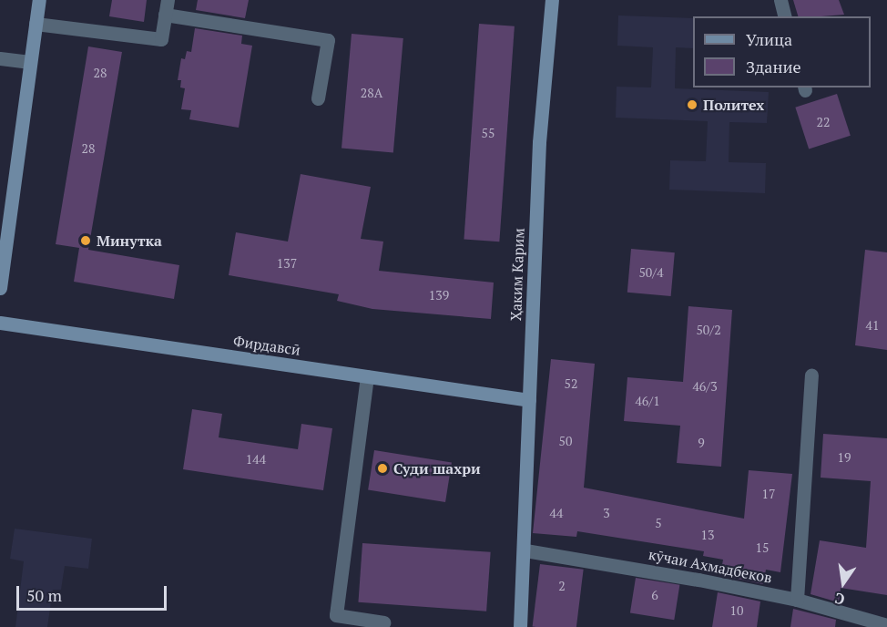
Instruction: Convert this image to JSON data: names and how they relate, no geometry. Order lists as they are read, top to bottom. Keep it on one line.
{"streets":{"street":["Ҳаким Карим","Фирдавсӣ","кӯчаи Ахмадбеков"]},"crossings":[["Ҳаким Карим","Фирдавсӣ"],["Ҳаким Карим","кӯчаи Ахмадбеков"]],"places":["Политех","Минутка","Суди шахри"],"house_numbers":["28","28А","22","55","28","137","50/4","139","41","50/2","52","46/3","46/1","50","9","19","144","17","44","3","5","13","15","2","6","10"],"legend":["Улица","Здание"],"scale_bar":"50 m","north":"bottom"}
